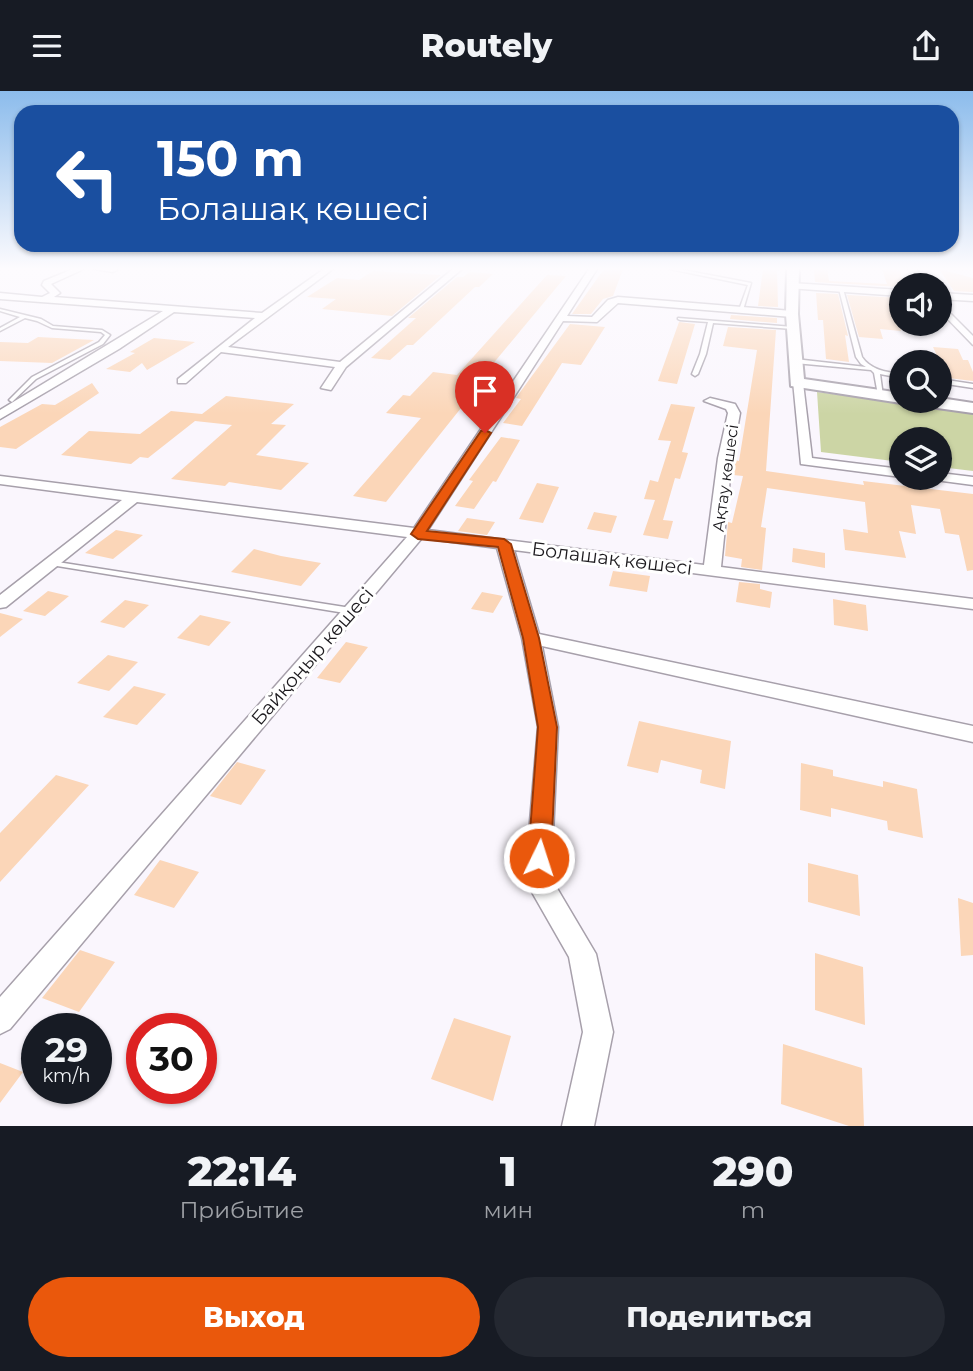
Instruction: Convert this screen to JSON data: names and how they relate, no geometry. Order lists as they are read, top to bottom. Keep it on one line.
{"streets":{"street":["Ақтау көшесі","Болашақ көшесі","Байқоңыр көшесі"]},"crossings":[["Ақтау көшесі","Болашақ көшесі"],["Болашақ көшесі","Байқоңыр көшесі"]],"page":{"header":"Routely","turn":["150 m","Болашақ көшесі"],"speed":"29 km/h","limit":"30","eta":["22:14","Прибытие","1","мин","290","m"],"buttons":["Выход","Поделиться"]}}
